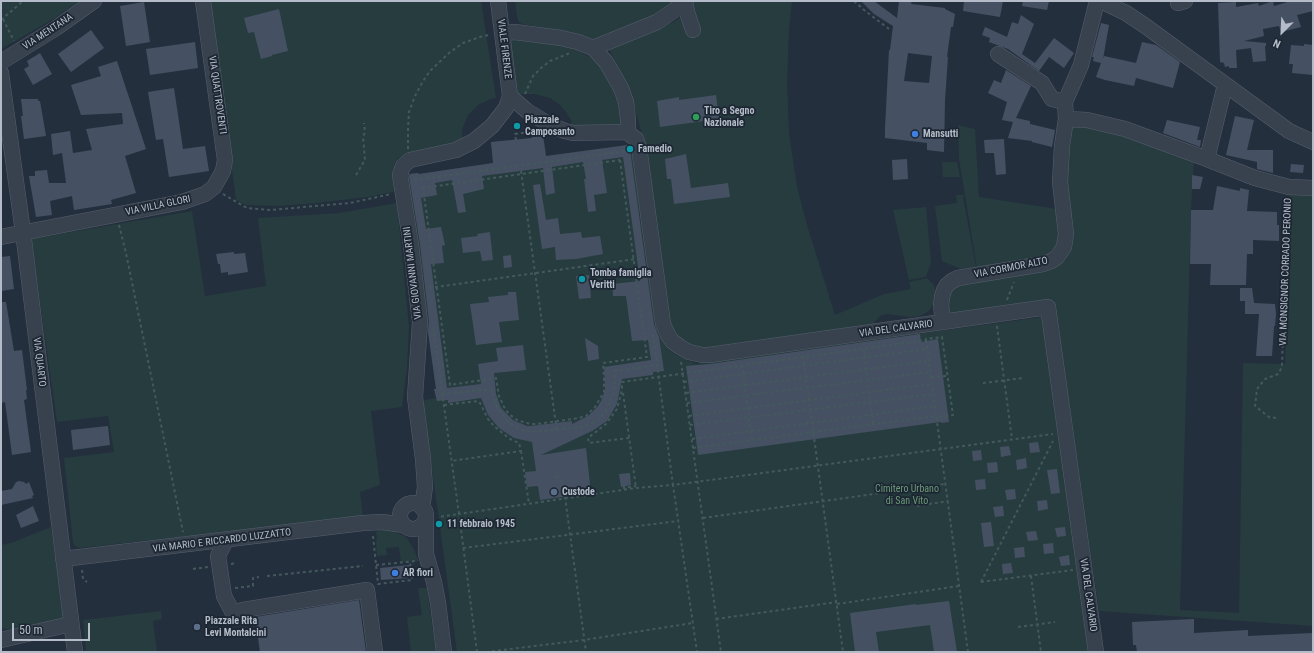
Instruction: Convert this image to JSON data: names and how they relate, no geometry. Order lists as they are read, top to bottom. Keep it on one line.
{"streets":{"street":["VIA MENTANA","VIALE FIRENZE","VIA QUATTROVENTI","VIA VILLA GLORI","VIA CORMOR ALTO","VIA MONSIGNOR CORRADO PERONIO","VIA GIOVANNI MARTINI","VIA DEL CALVARIO","VIA QUARTO","VIA MARIO E RICCARDO LUZZATTO"]},"crossings":[["VIA QUATTROVENTI","VIA VILLA GLORI"],["VIA VILLA GLORI","VIA QUARTO"],["VIA CORMOR ALTO","VIA MONSIGNOR CORRADO PERONIO"],["VIA CORMOR ALTO","VIA DEL CALVARIO"],["VIA GIOVANNI MARTINI","VIA MARIO E RICCARDO LUZZATTO"],["VIA QUARTO","VIA MARIO E RICCARDO LUZZATTO"]],"parks":["Cimitero Urbano di San Vito"],"places":["Tiro a Segno Nazionale","Piazzale Camposanto","Mansutti","Famedio","Tomba famiglia Veritti","Custode","11 febbraio 1945","AR fiori","Piazzale Rita Levi Montalcini"],"scale_bar":"50 m","north":"bottom left"}
